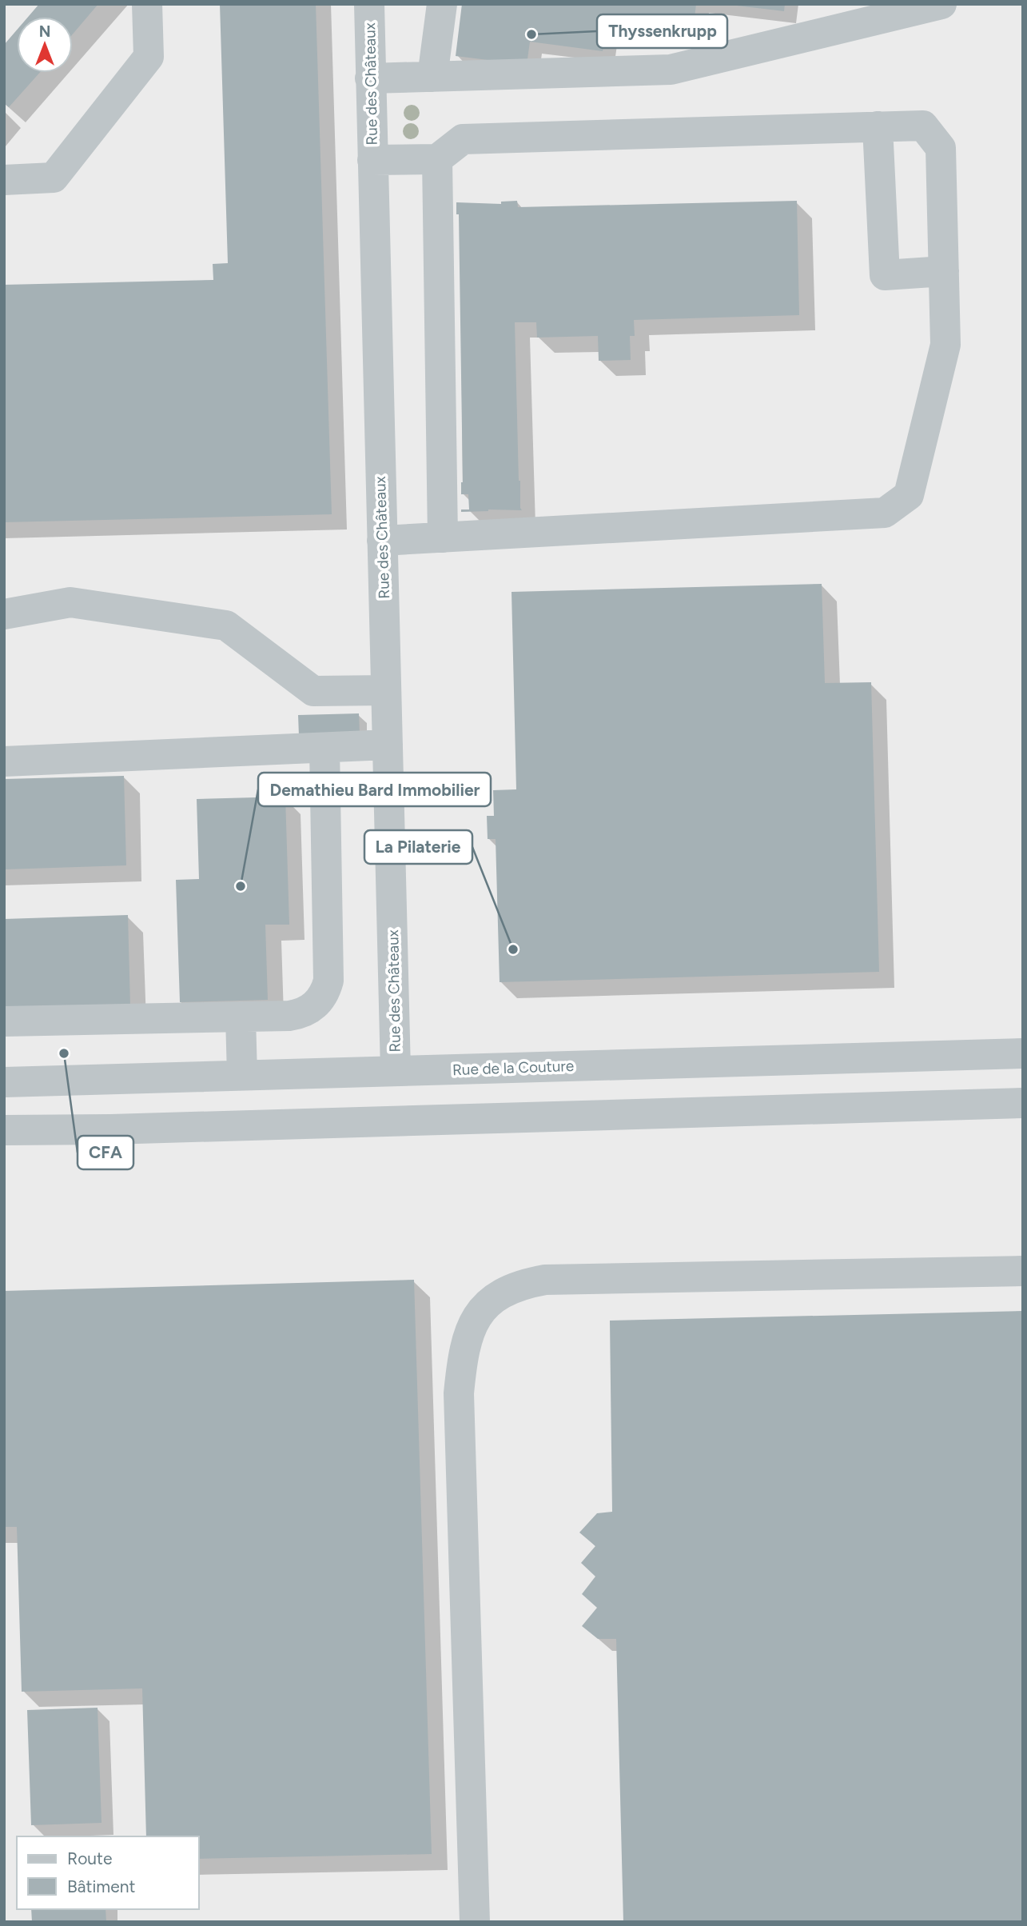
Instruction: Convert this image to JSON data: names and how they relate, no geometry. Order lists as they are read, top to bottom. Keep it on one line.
{"streets":{"street":["Rue des Châteaux","Rue de la Couture"]},"crossings":[["Rue des Châteaux","Rue de la Couture"]],"places":["Thyssenkrupp","Demathieu Bard Immobilier","La Pilaterie","CFA"],"legend":["Route","Bâtiment"],"north":"top"}
